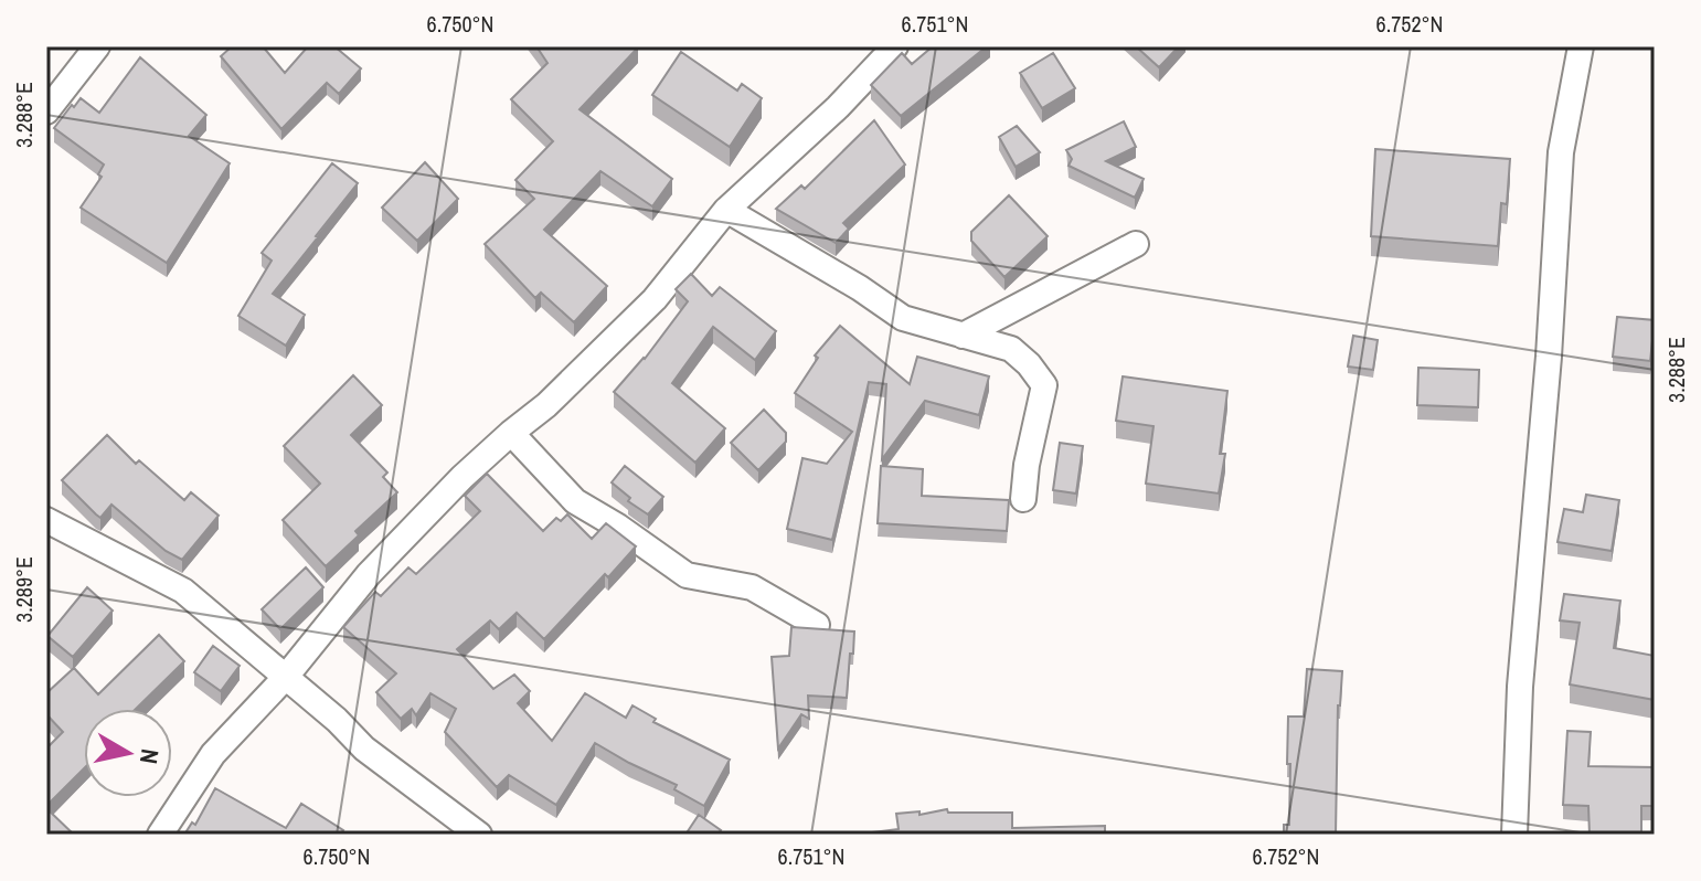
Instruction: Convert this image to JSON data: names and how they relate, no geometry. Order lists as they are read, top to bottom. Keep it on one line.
{"north":"right","coordinates":["6.750°N","6.751°N","6.752°N","3.288°E","3.289°E"]}
